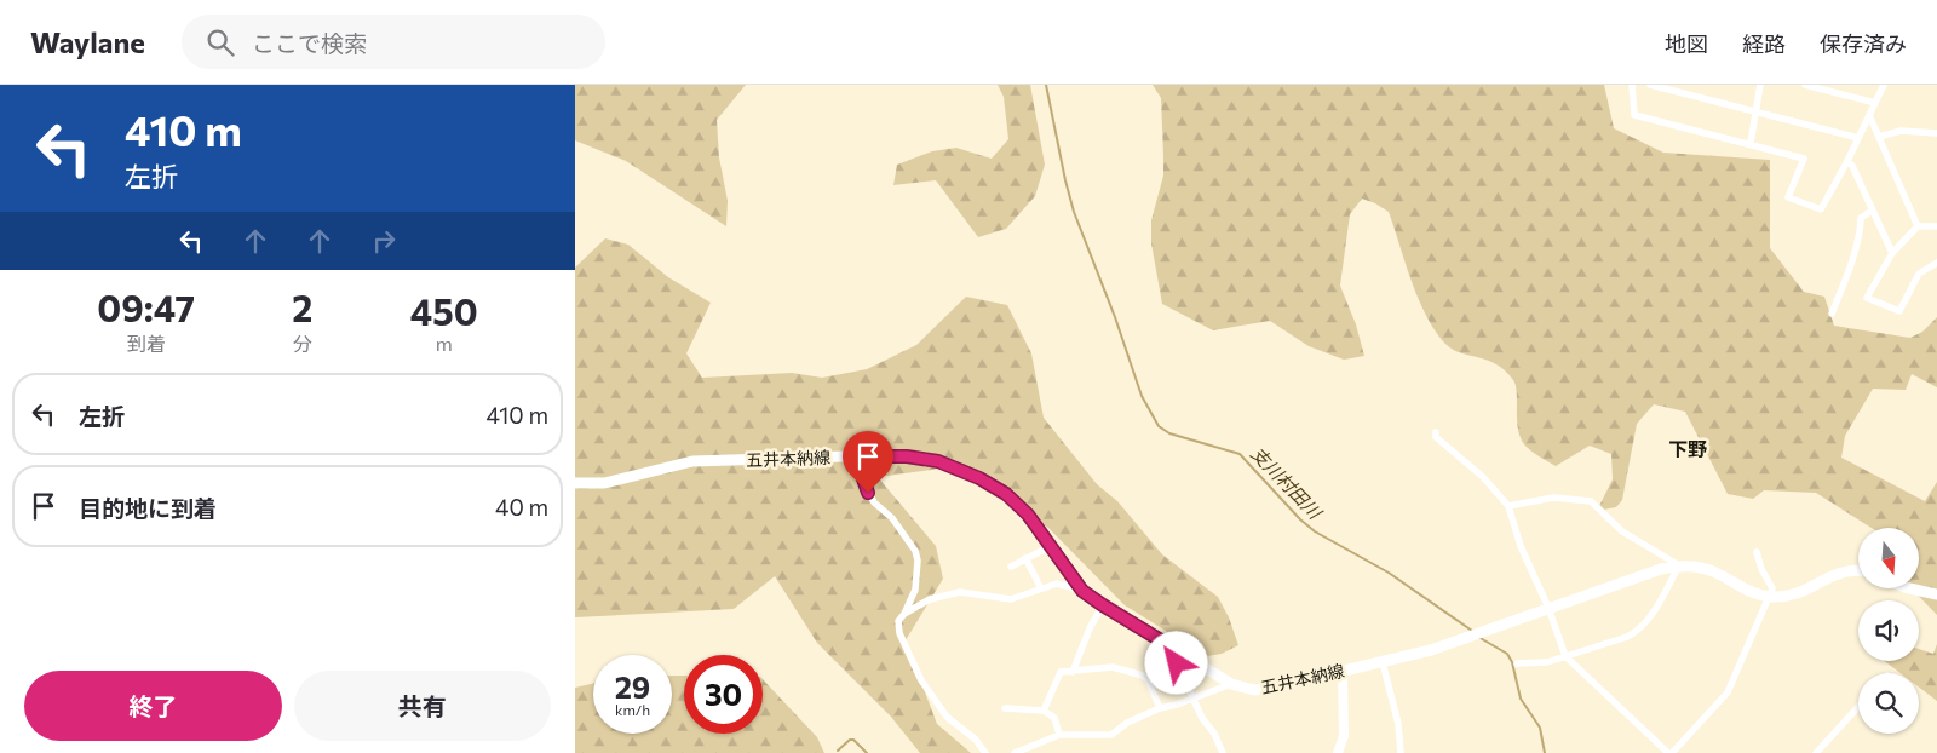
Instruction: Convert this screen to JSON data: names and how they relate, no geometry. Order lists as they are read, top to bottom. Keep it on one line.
{"streets":{"main road":["五井本納線"]},"districts":["下野"],"water":["支川村田川"],"north":"bottom","page":{"header":"Waylane","search":"ここで検索","nav":["地図","経路","保存済み"],"turn":["410 m","左折"],"eta":["09:47","到着","2","分","450","m"],"list":[{"name":"左折","value":"410 m"},{"name":"目的地に到着","value":"40 m"}],"speed":"29 km/h","limit":"30","buttons":["終了","共有"]}}
